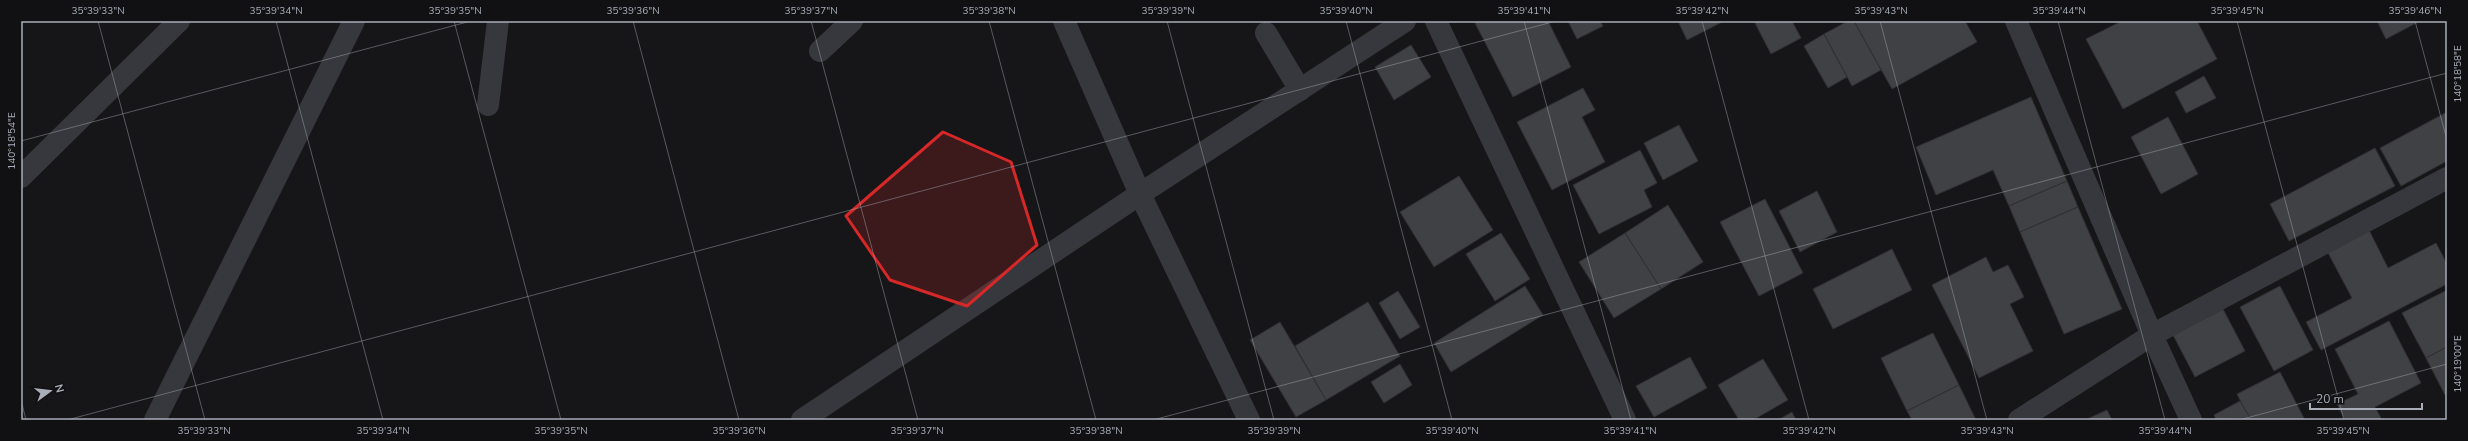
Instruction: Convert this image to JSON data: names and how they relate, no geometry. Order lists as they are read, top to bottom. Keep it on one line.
{"scale_bar":"20 m","north":"right","coordinates":["35°39'33\"N","35°39'34\"N","35°39'35\"N","35°39'36\"N","35°39'37\"N","35°39'38\"N","35°39'39\"N","35°39'40\"N","35°39'41\"N","35°39'42\"N","35°39'43\"N","35°39'44\"N","35°39'45\"N","35°39'46\"N","140°18'58\"E","140°18'54\"E","140°19'00\"E"]}
